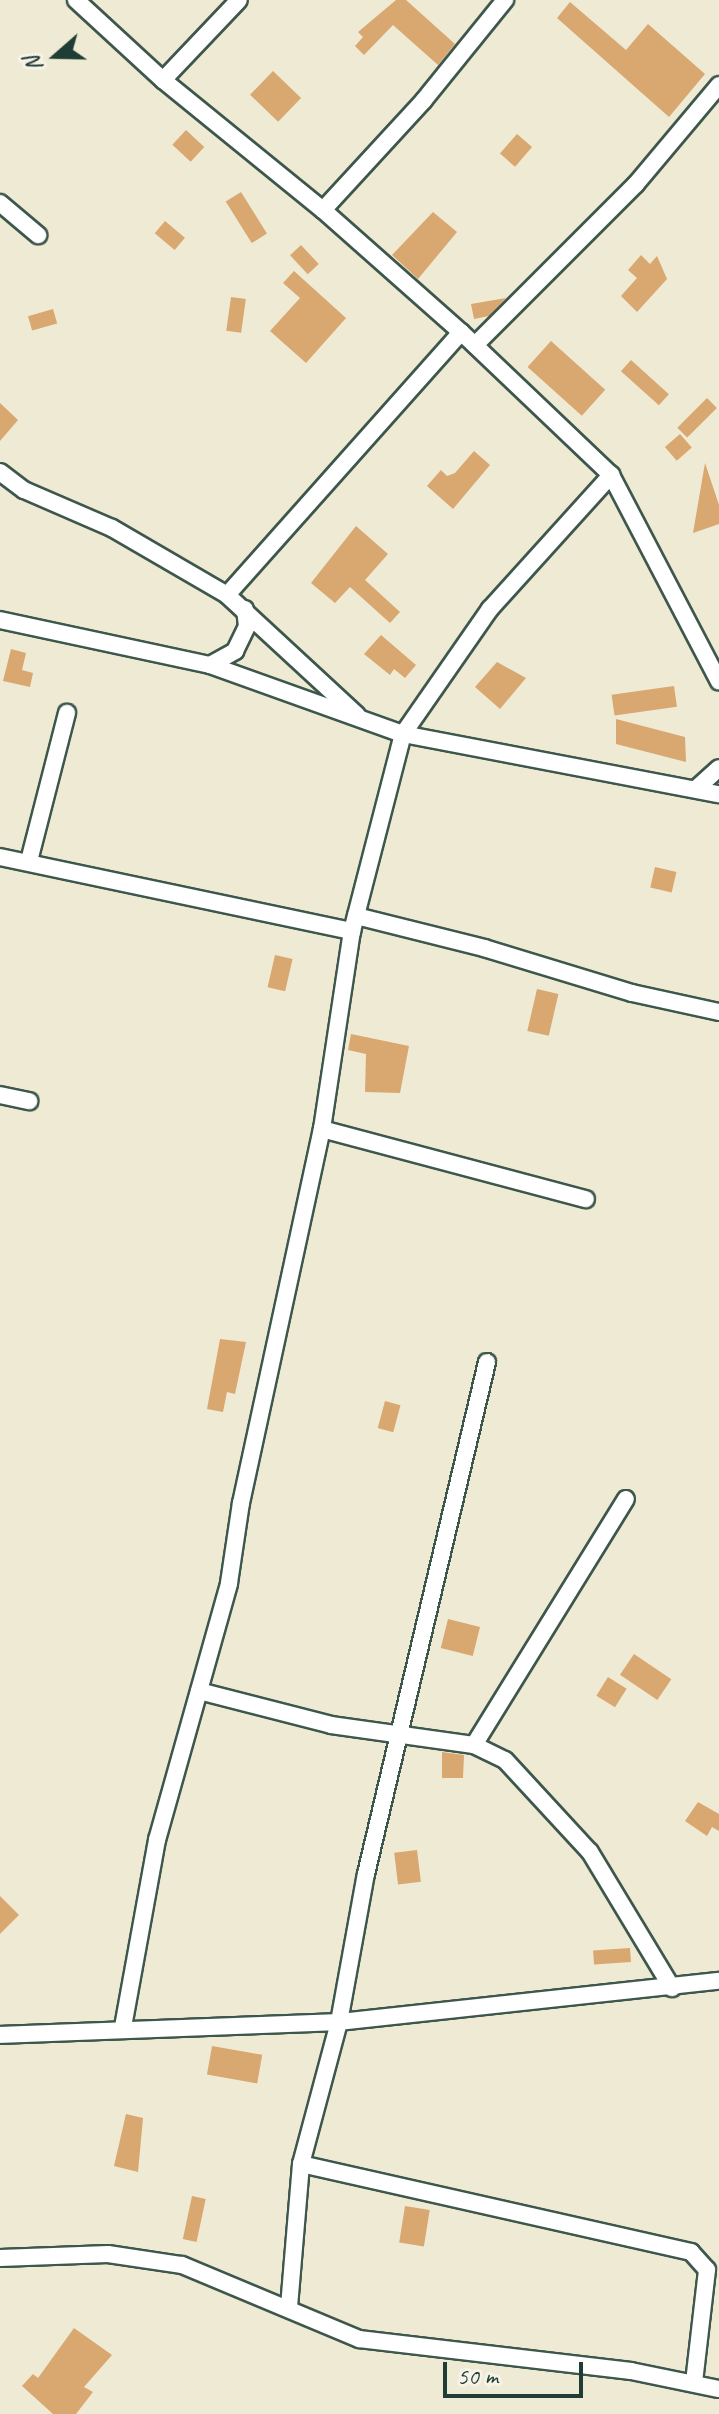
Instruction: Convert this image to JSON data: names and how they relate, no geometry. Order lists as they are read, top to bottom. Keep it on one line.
{"scale_bar":"50 m","north":"left"}
